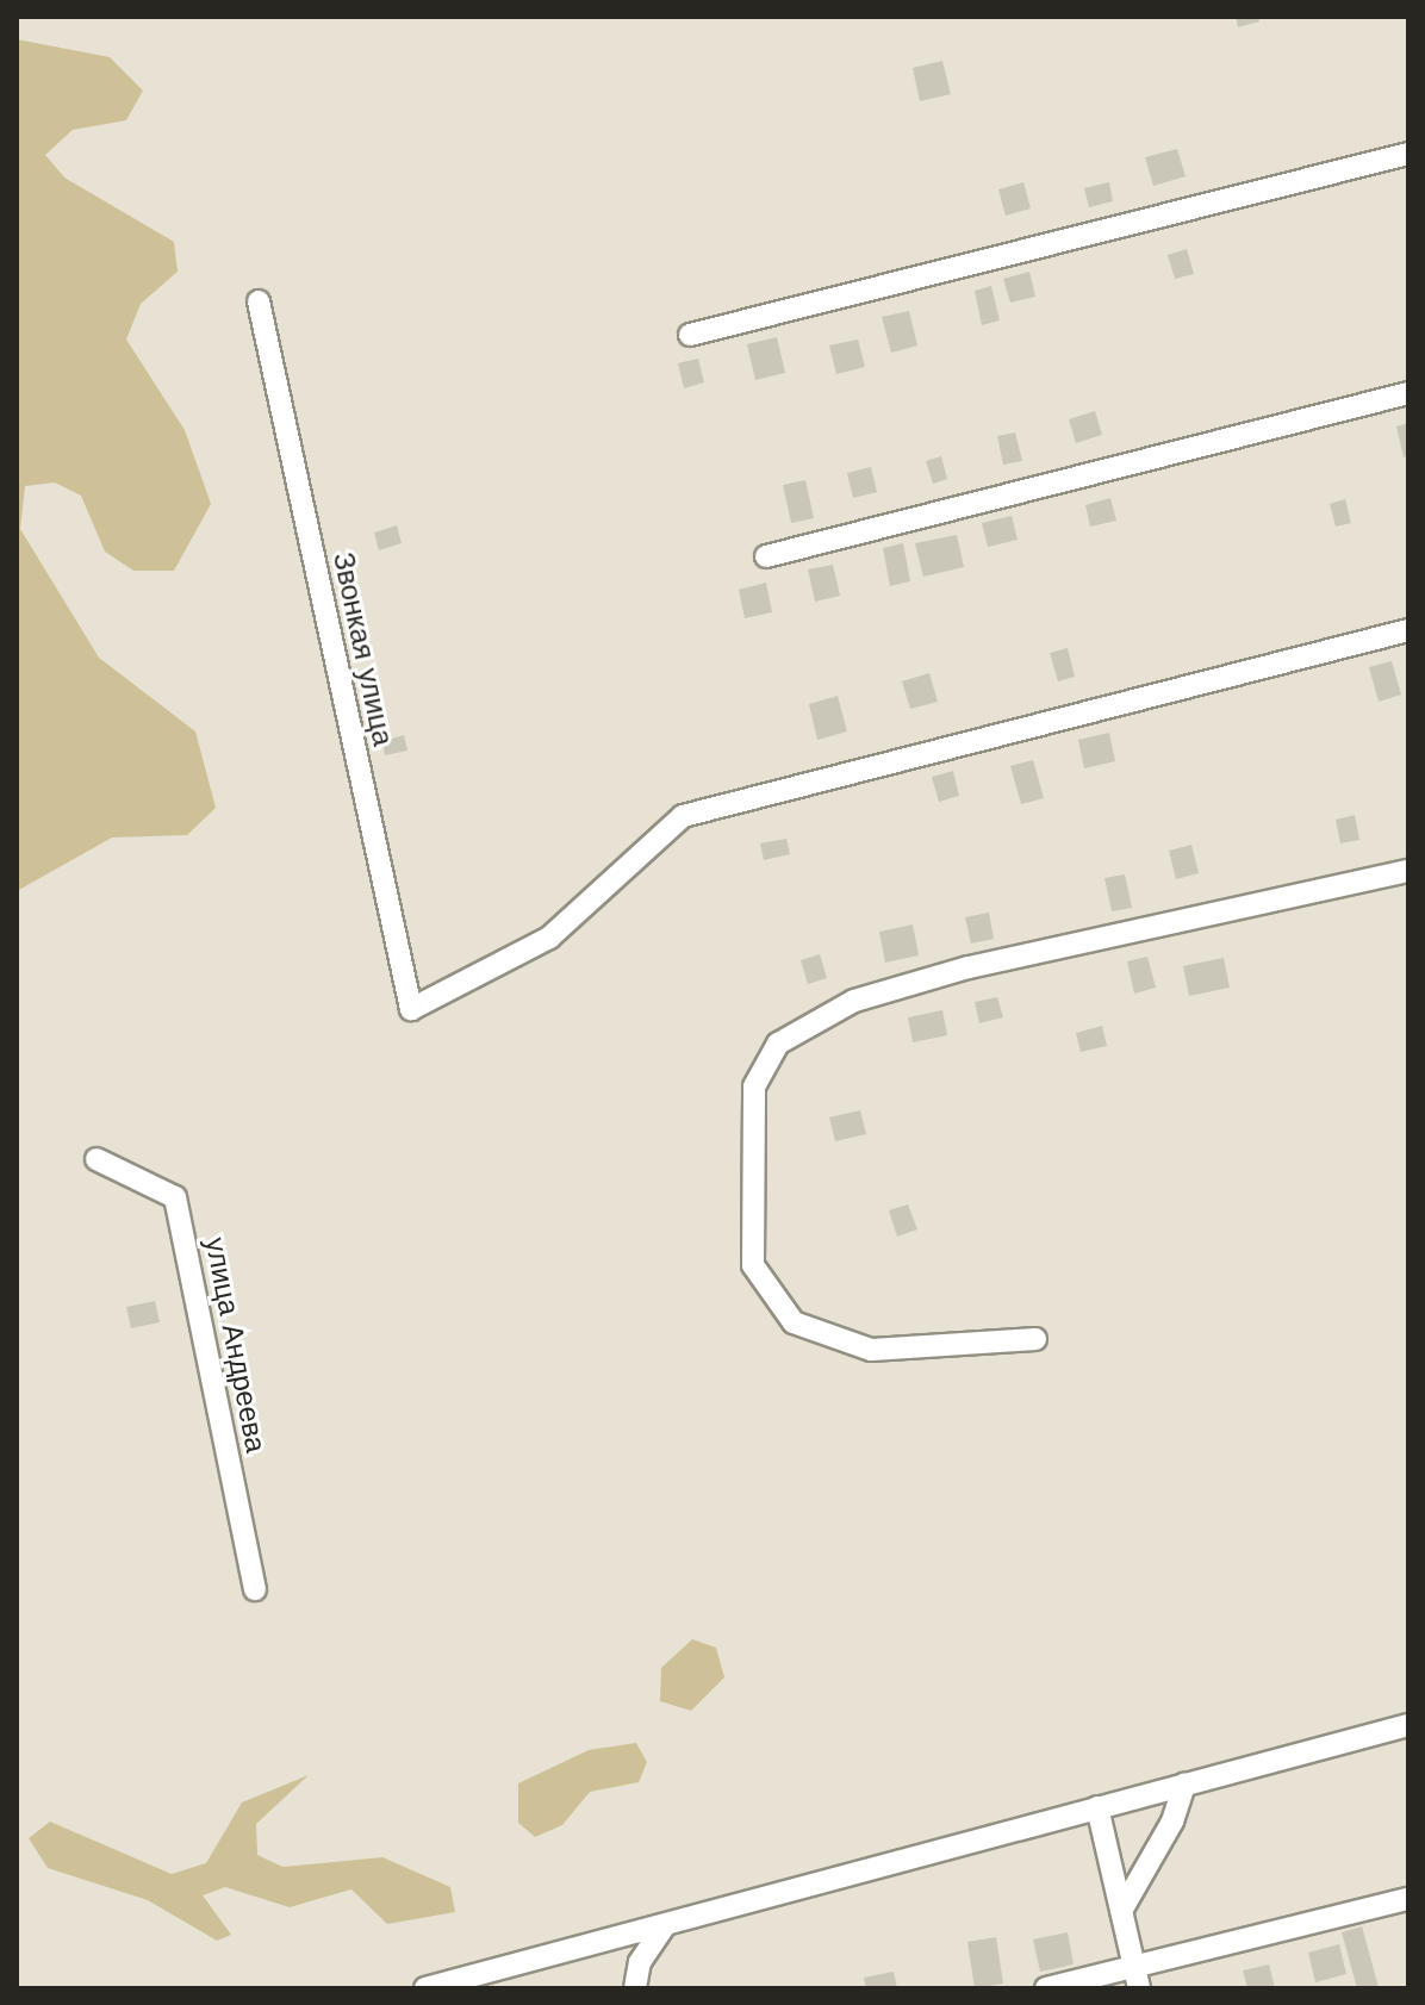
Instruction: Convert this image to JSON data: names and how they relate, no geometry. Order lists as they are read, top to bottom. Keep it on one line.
{"streets":{"street":["Звонкая улица","улица Андреева"]}}
